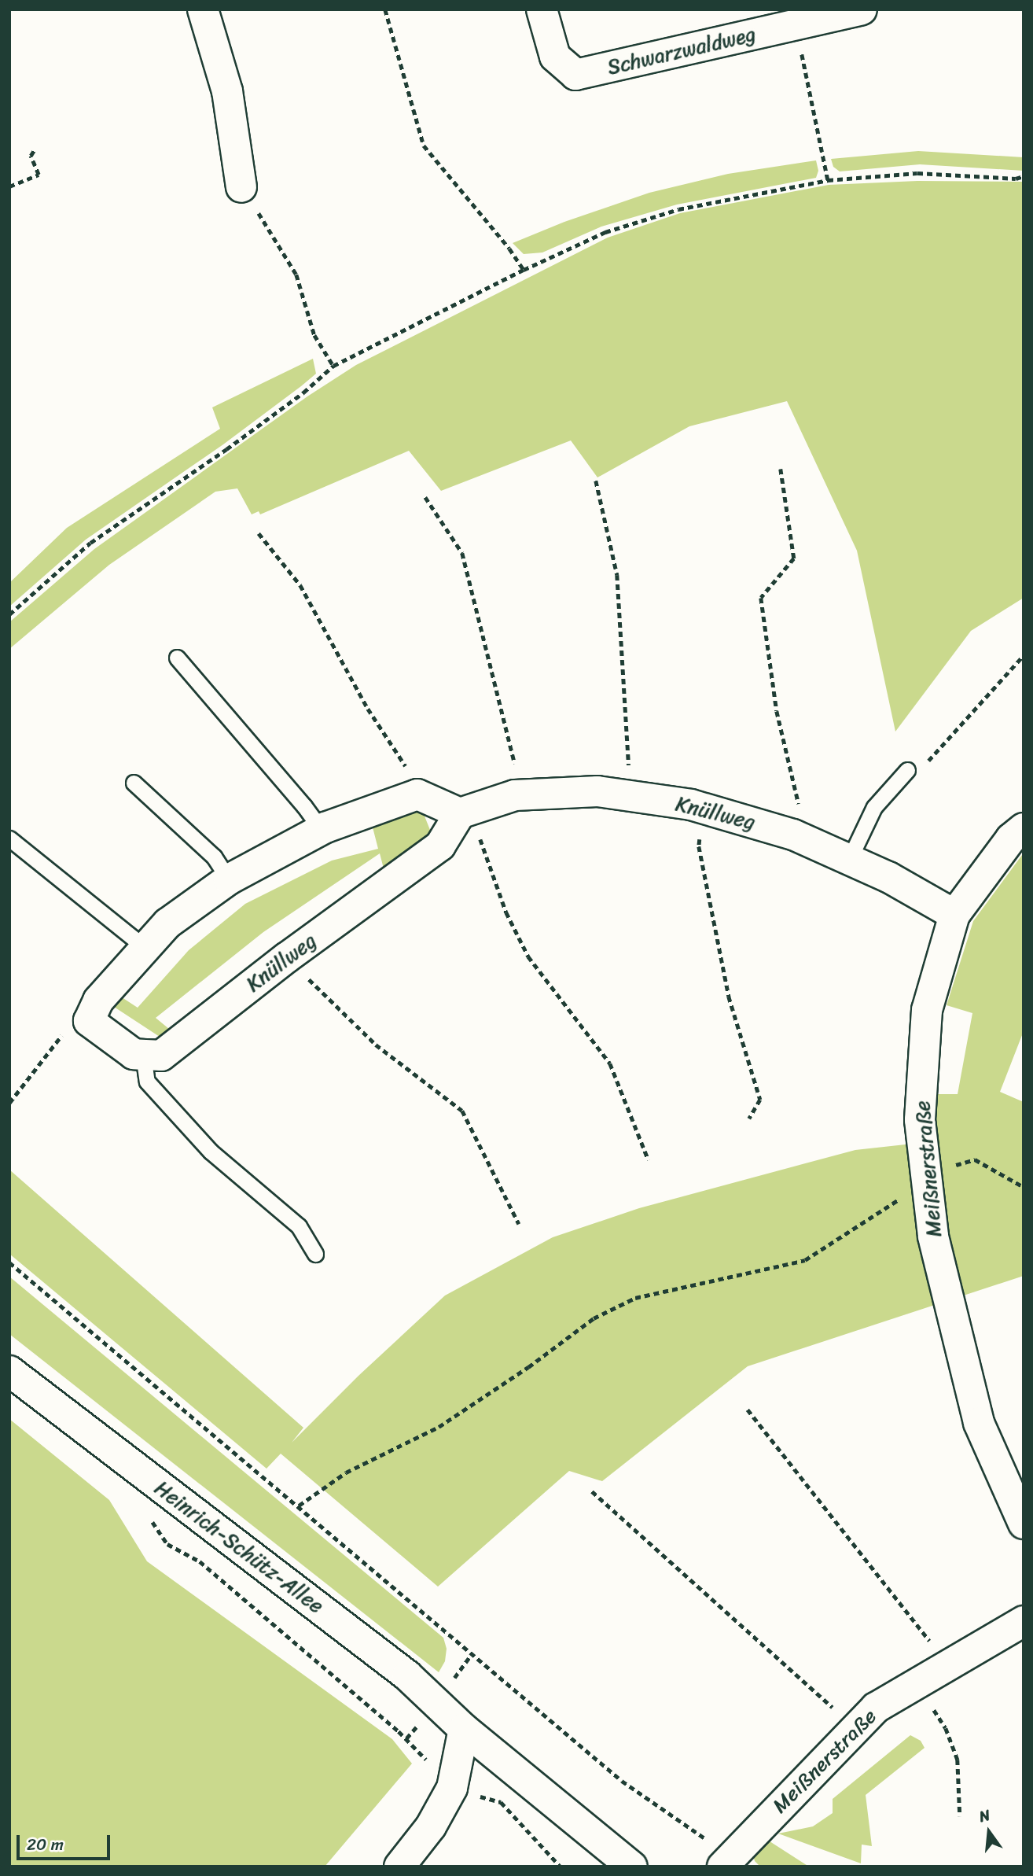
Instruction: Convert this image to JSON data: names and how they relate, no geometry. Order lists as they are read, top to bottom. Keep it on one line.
{"streets":{"street":["Schwarzwaldweg","Knüllweg","Meißnerstraße","Heinrich-Schütz-Allee"]},"crossings":[["Knüllweg","Meißnerstraße"]],"scale_bar":"20 m","north":"top"}
